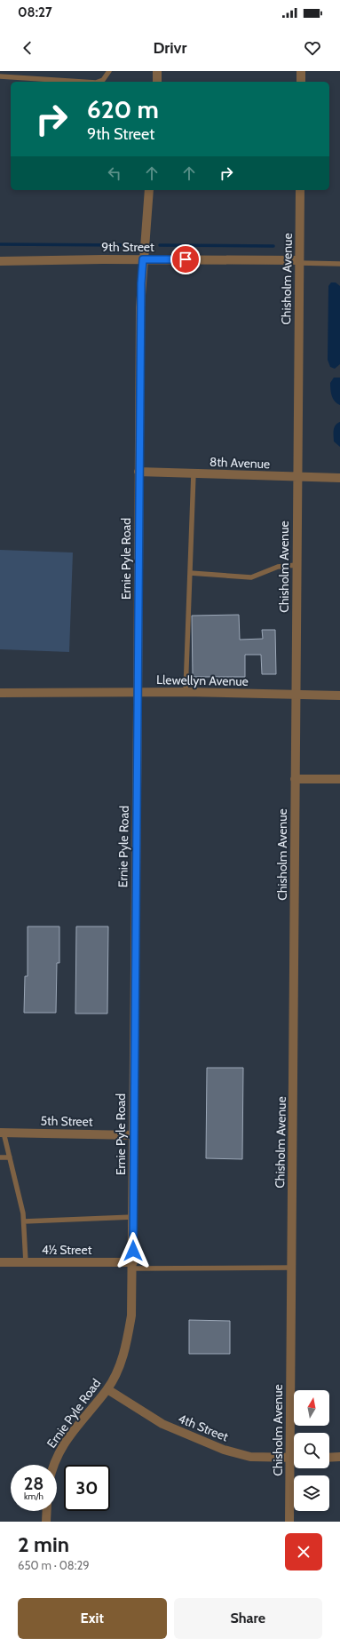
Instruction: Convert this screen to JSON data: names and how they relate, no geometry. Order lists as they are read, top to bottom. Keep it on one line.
{"streets":{"street":["9th Street","Chisholm Avenue","8th Avenue","Ernie Pyle Road","Llewellyn Avenue","5th Street","4½ Street","4th Street"]},"crossings":[["9th Street","Chisholm Avenue"],["9th Street","Ernie Pyle Road"],["Chisholm Avenue","8th Avenue"],["Chisholm Avenue","Llewellyn Avenue"],["Chisholm Avenue","4th Street"],["8th Avenue","Ernie Pyle Road"],["Ernie Pyle Road","Llewellyn Avenue"],["Ernie Pyle Road","5th Street"],["Ernie Pyle Road","4½ Street"],["Ernie Pyle Road","4th Street"]],"north":"top","page":{"status":"08:27","header":"Drivr","turn":["620 m","9th Street"],"speed":"28 km/h","limit":"30","heading":["2 min","650 m · 08:29"],"buttons":["Exit","Share"]}}
